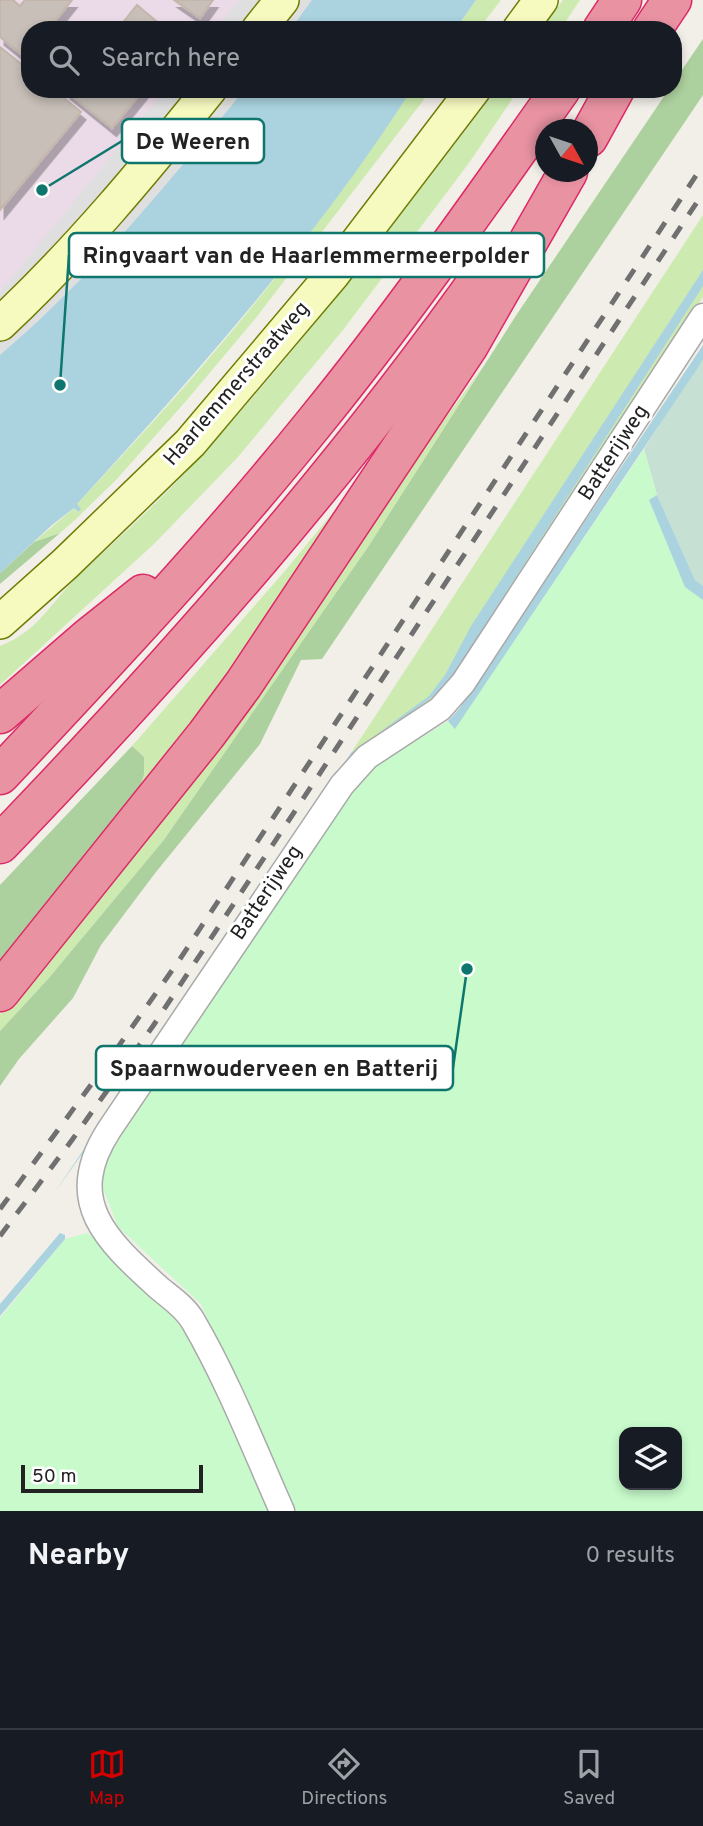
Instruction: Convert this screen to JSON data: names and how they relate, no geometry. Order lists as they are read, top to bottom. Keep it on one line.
{"streets":{"main road":["Haarlemmerstraatweg"],"street":["Batterijweg"]},"places":["De Weeren","Ringvaart van de Haarlemmermeerpolder","Spaarnwouderveen en Batterij"],"scale_bar":"50 m","north":"bottom right","page":{"search":"Search here","scale":"50 m","heading":["Nearby","0 results"],"nav":["Map","Directions","Saved"]}}
